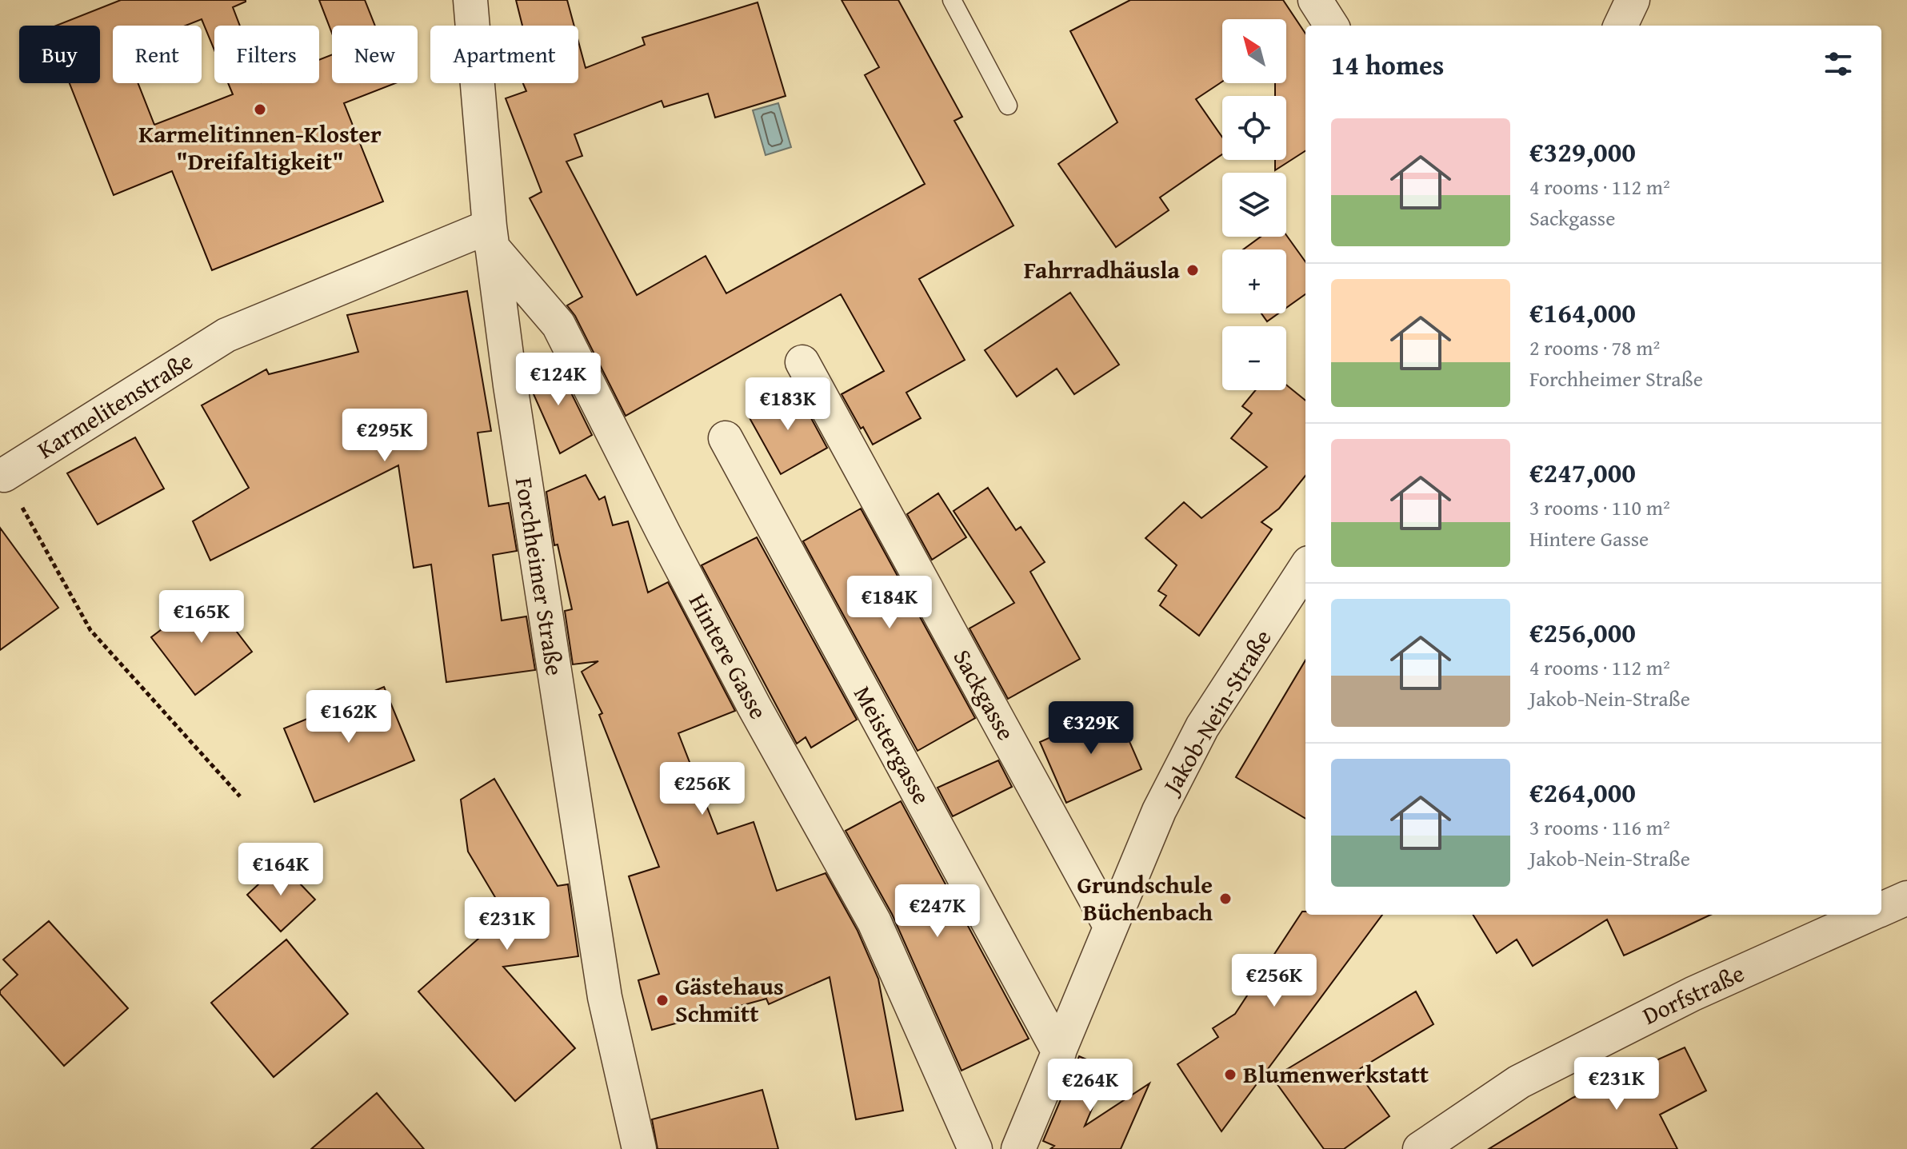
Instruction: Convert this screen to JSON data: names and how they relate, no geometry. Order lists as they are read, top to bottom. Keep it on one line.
{"streets":{"street":["Karmelitenstraße","Forchheimer Straße","Hintere Gasse","Sackgasse","Jakob-Nein-Straße","Meistergasse","Dorfstraße"]},"crossings":[["Karmelitenstraße","Forchheimer Straße"],["Karmelitenstraße","Hintere Gasse"],["Forchheimer Straße","Hintere Gasse"],["Sackgasse","Jakob-Nein-Straße"],["Jakob-Nein-Straße","Meistergasse"]],"places":["Karmelitinnen-Kloster \"Dreifaltigkeit\"","Fahrradhäusla","Grundschule Büchenbach","Gästehaus Schmitt","Blumenwerkstatt"],"north":"top left","page":{"map_buttons":["+","−"],"chip":["Buy","Rent","Filters","New","Apartment"],"heading":"14 homes","list":[{"name":"€329,000","note":"4 rooms · 112 m² · Sackgasse"},{"name":"€164,000","note":"2 rooms · 78 m² · Forchheimer Straße"},{"name":"€247,000","note":"3 rooms · 110 m² · Hintere Gasse"},{"name":"€256,000","note":"4 rooms · 112 m² · Jakob-Nein-Straße"},{"name":"€264,000","note":"3 rooms · 116 m² · Jakob-Nein-Straße"}],"price":["€124K","€183K","€295K","€184K","€165K","€162K","€329K","€256K","€164K","€247K","€231K","€256K","€231K","€264K"]}}
